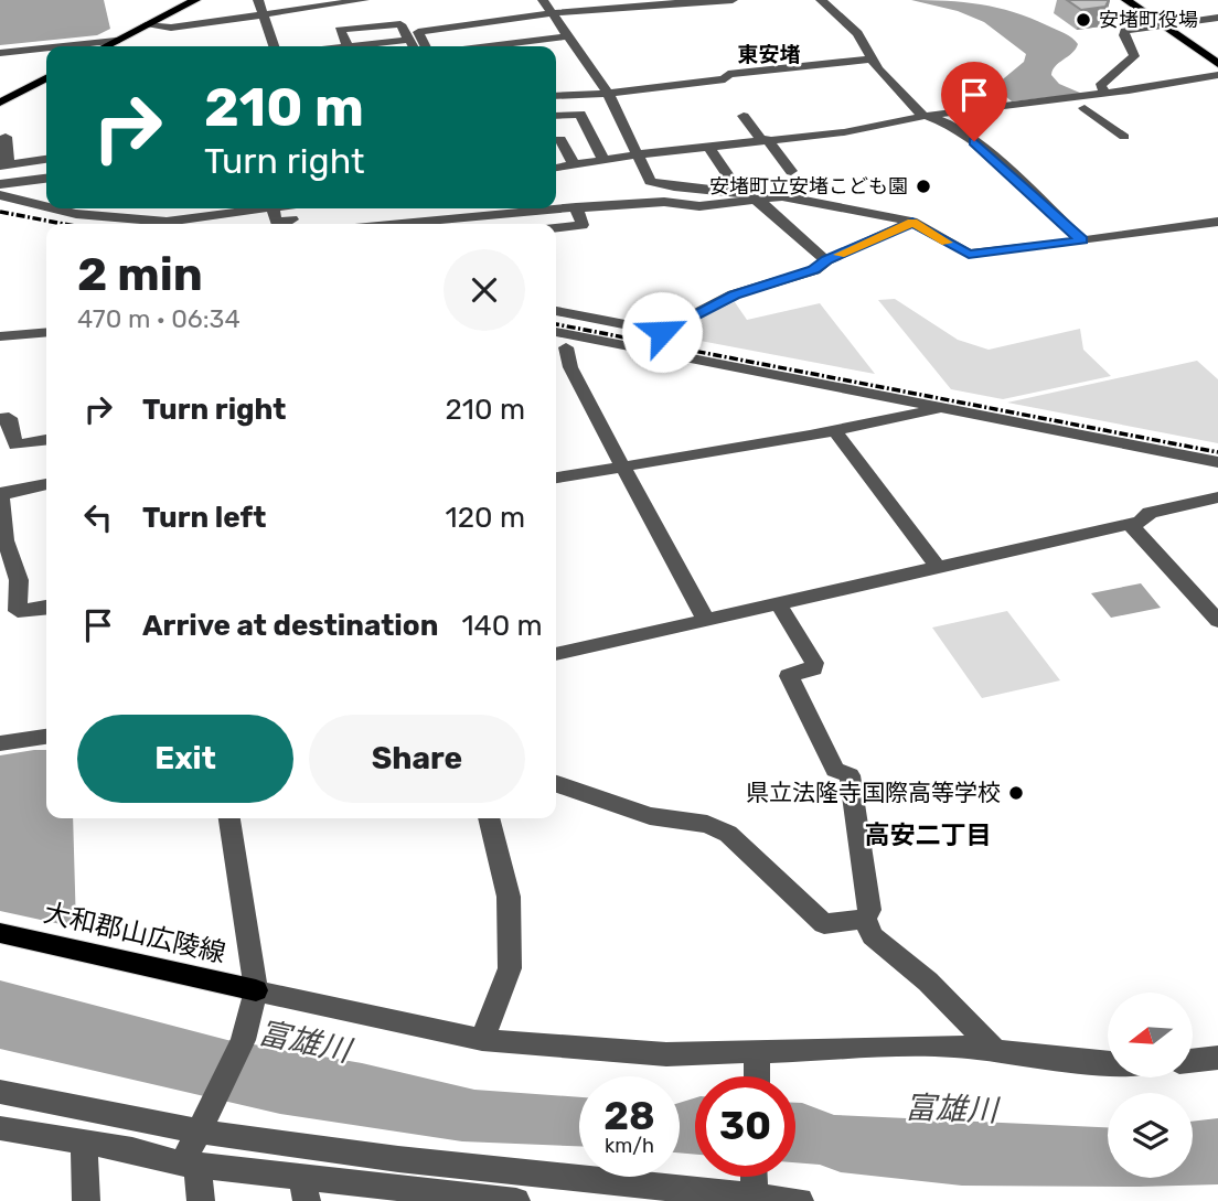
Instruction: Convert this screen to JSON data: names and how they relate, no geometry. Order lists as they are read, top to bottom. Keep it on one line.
{"streets":{"main road":["大和郡山広陵線"]},"districts":["東安堵","高安二丁目"],"water":["富雄川"],"places":["安堵町役場","安堵町立安堵こども園","県立法隆寺国際高等学校"],"north":"left","page":{"turn":["210 m","Turn right"],"heading":["2 min","470 m · 06:34"],"list":[{"name":"Turn right","value":"210 m"},{"name":"Turn left","value":"120 m"},{"name":"Arrive at destination","value":"140 m"}],"buttons":["Exit","Share"],"speed":"28 km/h","limit":"30"}}
